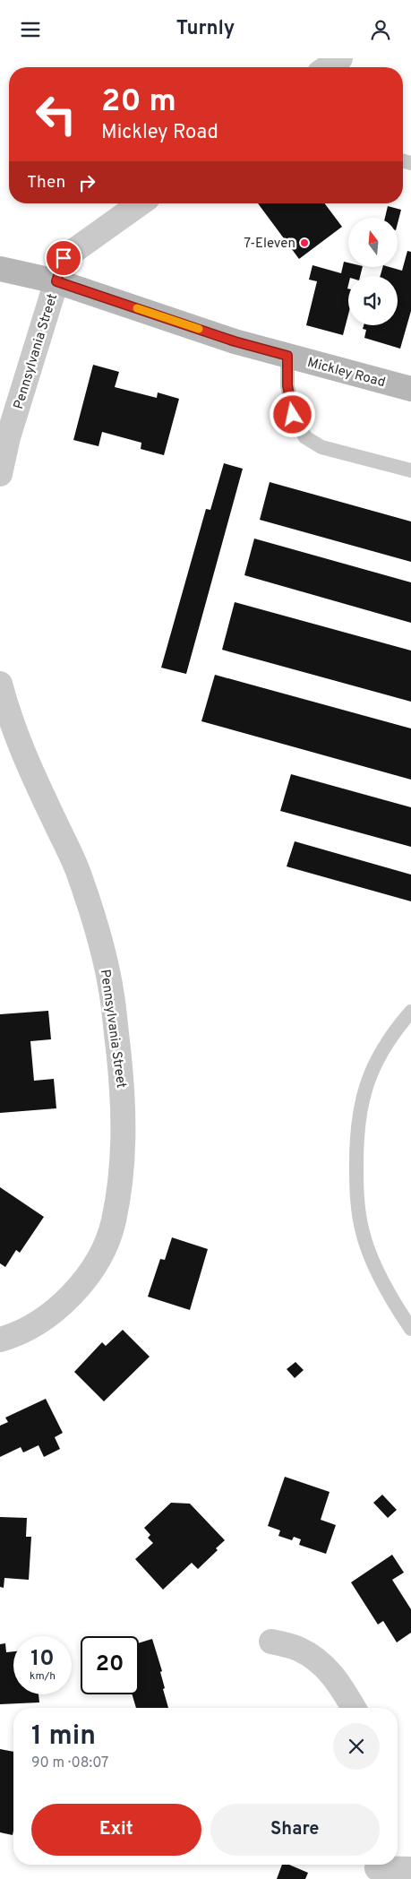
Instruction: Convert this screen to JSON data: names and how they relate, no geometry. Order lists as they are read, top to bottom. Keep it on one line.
{"streets":{"street":["Pennsylvania Street","Mickley Road"]},"crossings":[["Pennsylvania Street","Mickley Road"]],"places":["7-Eleven"],"north":"top","page":{"header":"Turnly","turn":["20 m","Mickley Road"],"then":"Then","speed":"10 km/h","limit":"20","heading":["1 min","90 m · 08:07"],"buttons":["Exit","Share"]}}
